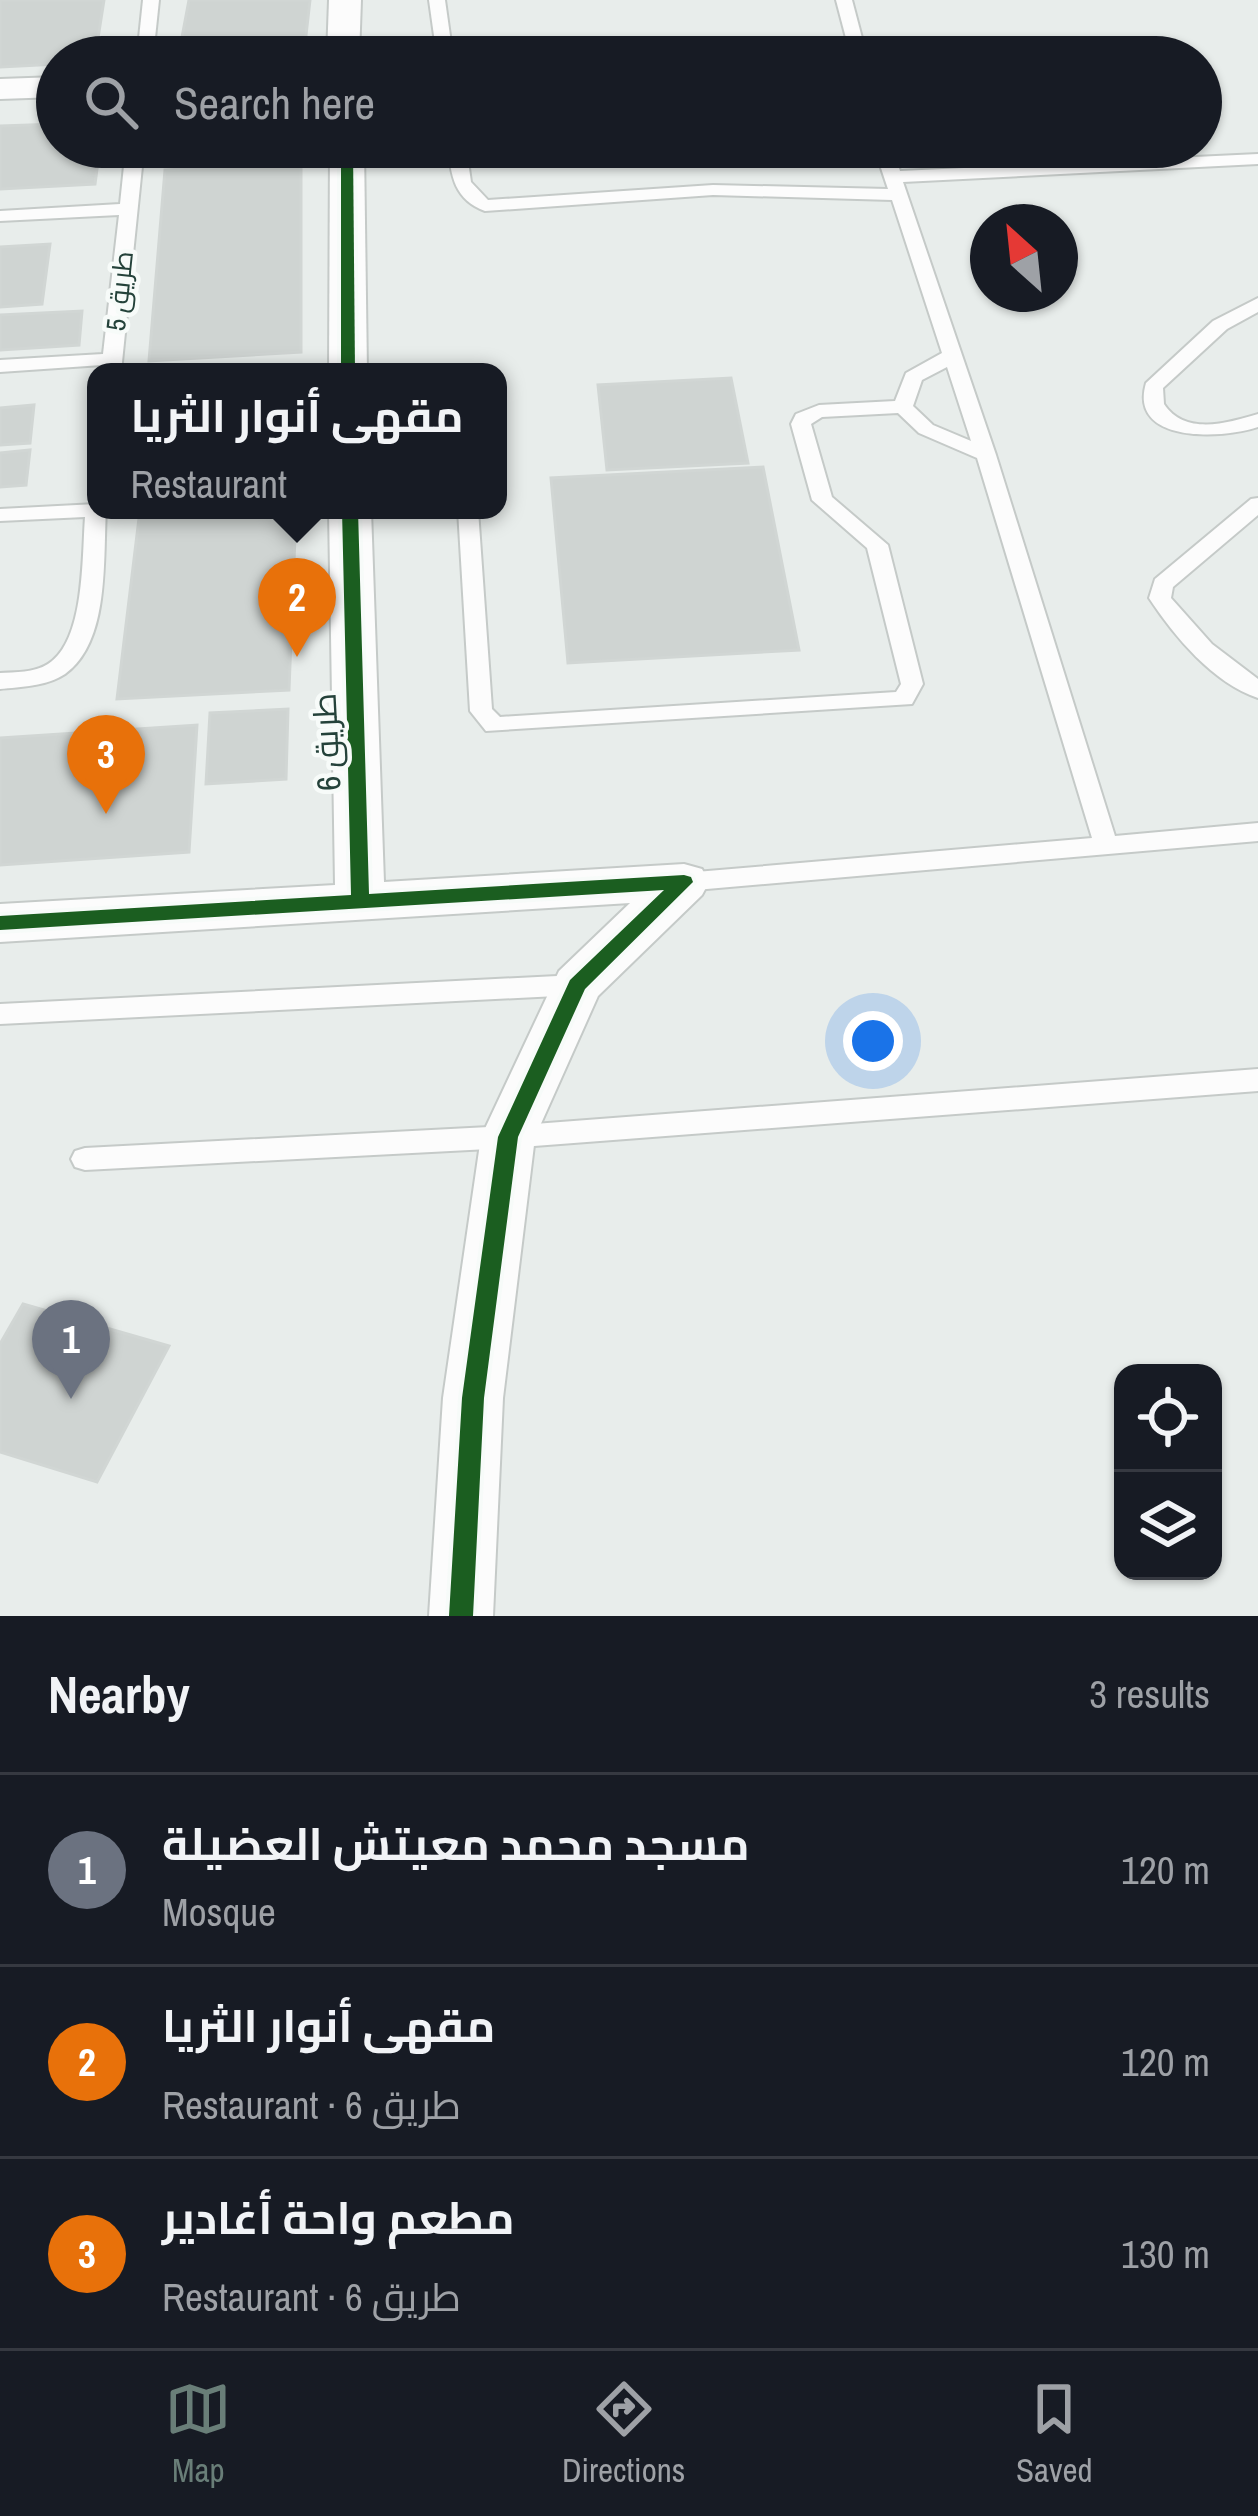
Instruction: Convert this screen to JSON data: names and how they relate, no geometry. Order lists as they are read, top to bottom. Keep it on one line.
{"streets":{"street":["طريق 6"],"lane":["طريق 5"]},"north":"top left","page":{"search":"Search here","popup":["مقهى أنوار الثريا","Restaurant"],"pins":["2","3","1"],"heading":["Nearby","3 results"],"list":[{"mark":"1","name":"مسجد محمد معيتش العضيلة","note":"Mosque","value":"120 m"},{"mark":"2","name":"مقهى أنوار الثريا","note":"Restaurant · طريق 6","value":"120 m"},{"mark":"3","name":"مطعم واحة أغادير","note":"Restaurant · طريق 6","value":"130 m"}],"nav":["Map","Directions","Saved"]}}
